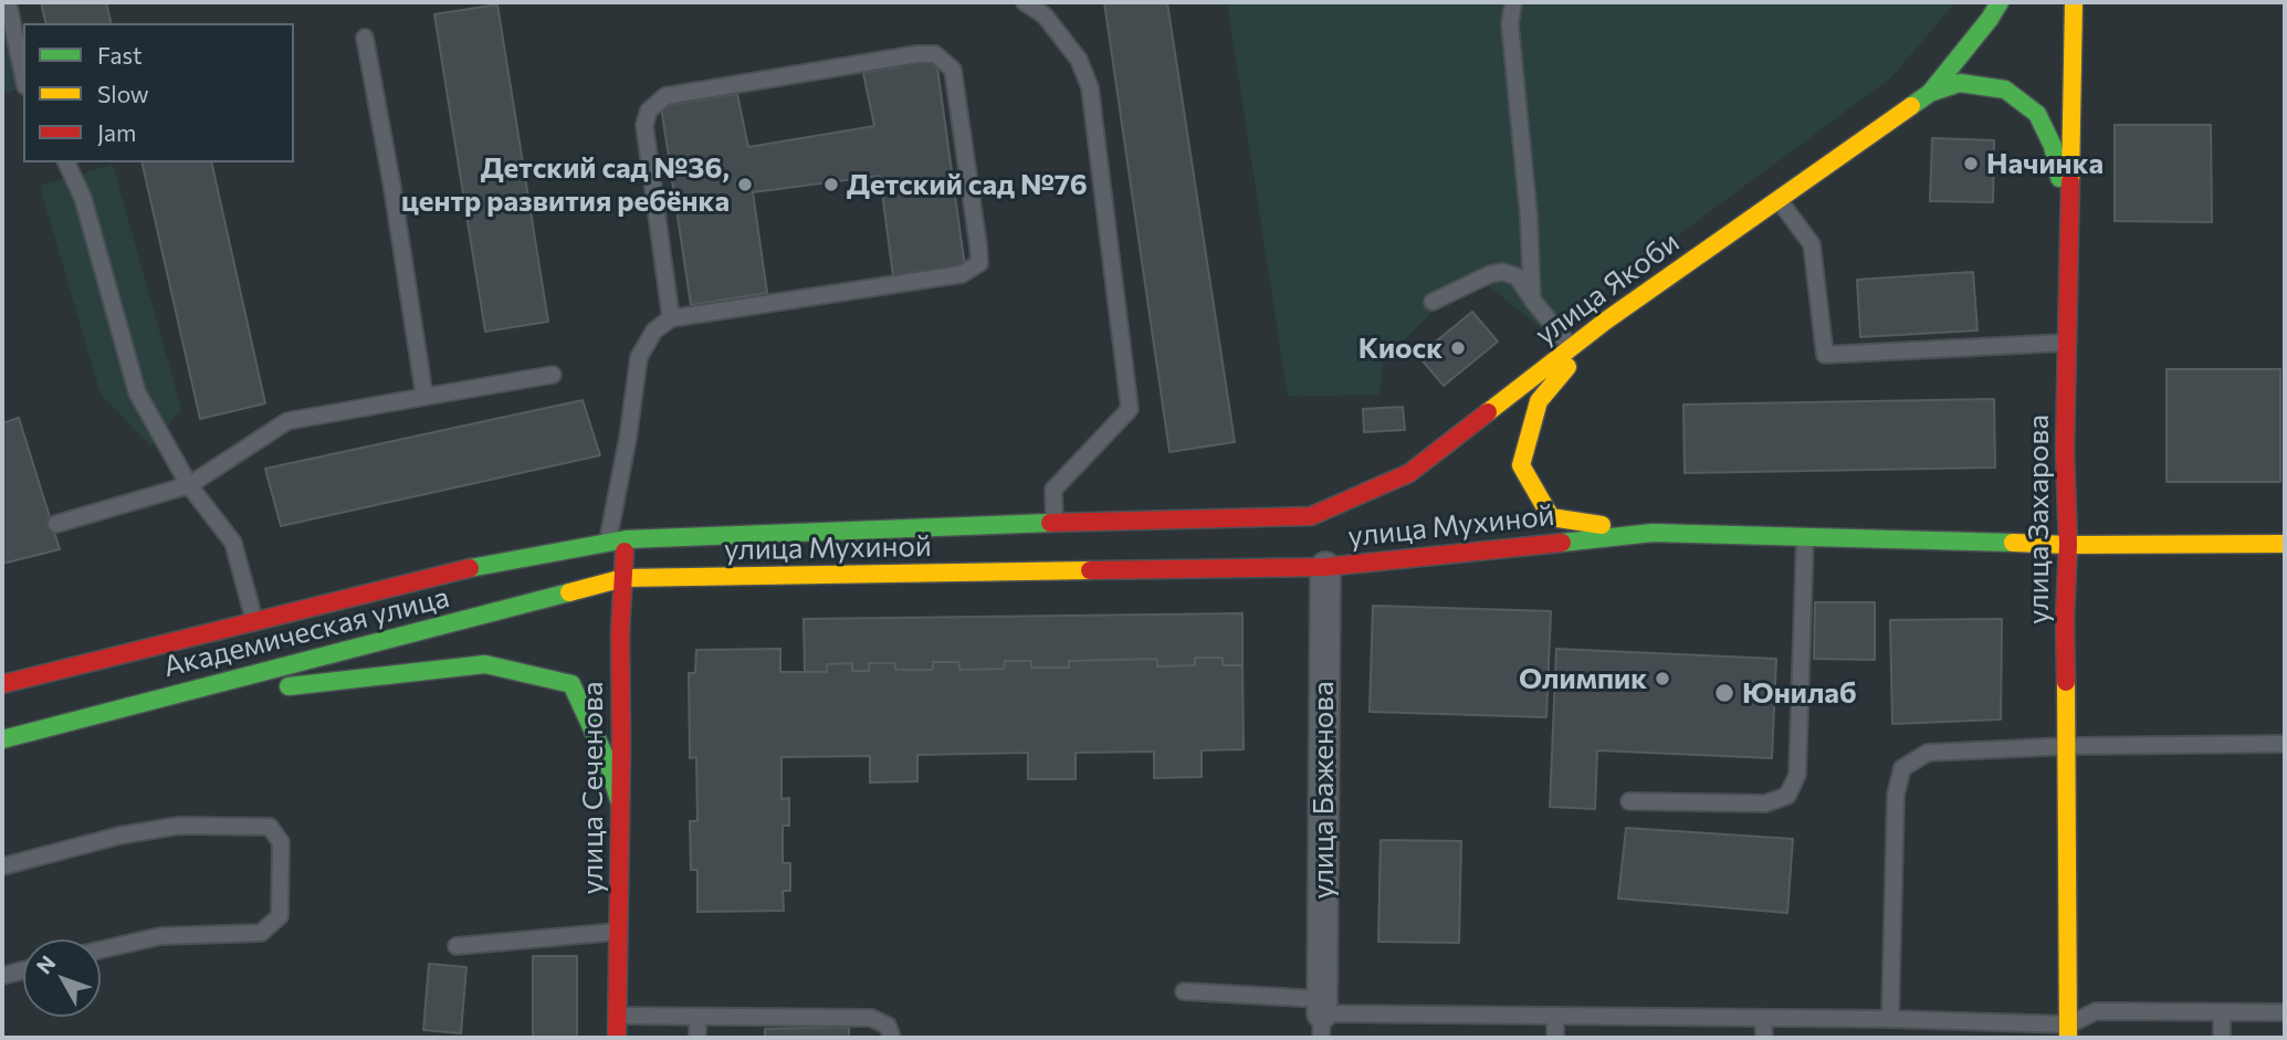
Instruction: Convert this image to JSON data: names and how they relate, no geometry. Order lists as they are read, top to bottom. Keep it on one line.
{"streets":{"main road":["улица Якоби","улица Захарова","улица Мухиной","Академическая улица","улица Сеченова"],"street":["улица Баженова"]},"crossings":[["улица Якоби","улица Мухиной"],["улица Захарова","улица Мухиной"],["улица Мухиной","Академическая улица"],["улица Мухиной","улица Сеченова"],["улица Мухиной","улица Баженова"],["Академическая улица","улица Сеченова"]],"places":["Начинка","Детский сад №36, центр развития ребёнка","Детский сад №76","Киоск","Олимпик","Юнилаб"],"legend":["Fast","Slow","Jam"],"north":"top left"}
